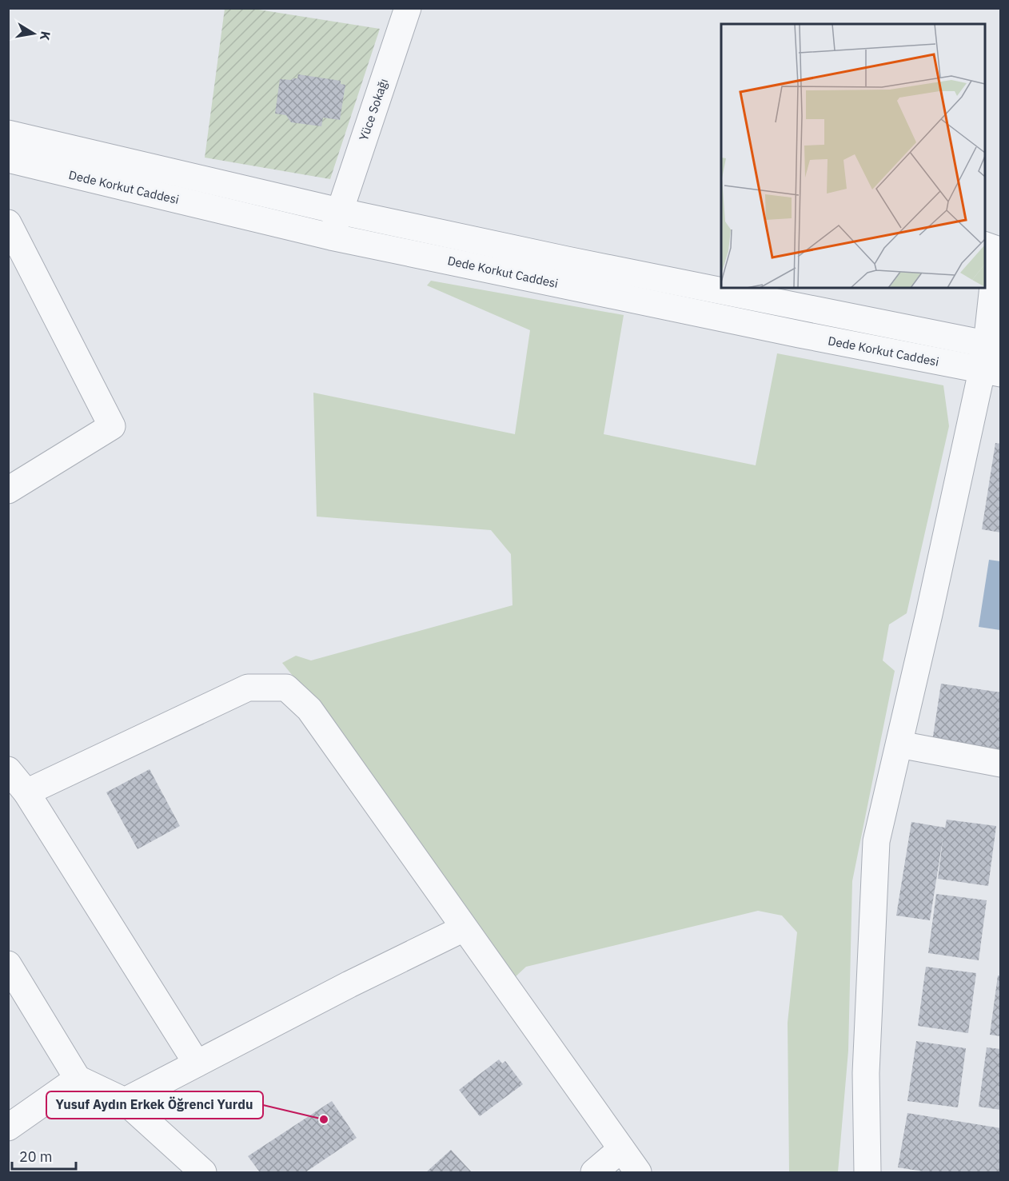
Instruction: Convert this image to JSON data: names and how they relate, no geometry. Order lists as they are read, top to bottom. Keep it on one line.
{"streets":{"street":["Yüce Sokağı","Dede Korkut Caddesi"]},"crossings":[["Yüce Sokağı","Dede Korkut Caddesi"]],"places":["Yusuf Aydın Erkek Öğrenci Yurdu"],"scale_bar":"20 m","north":"right"}
